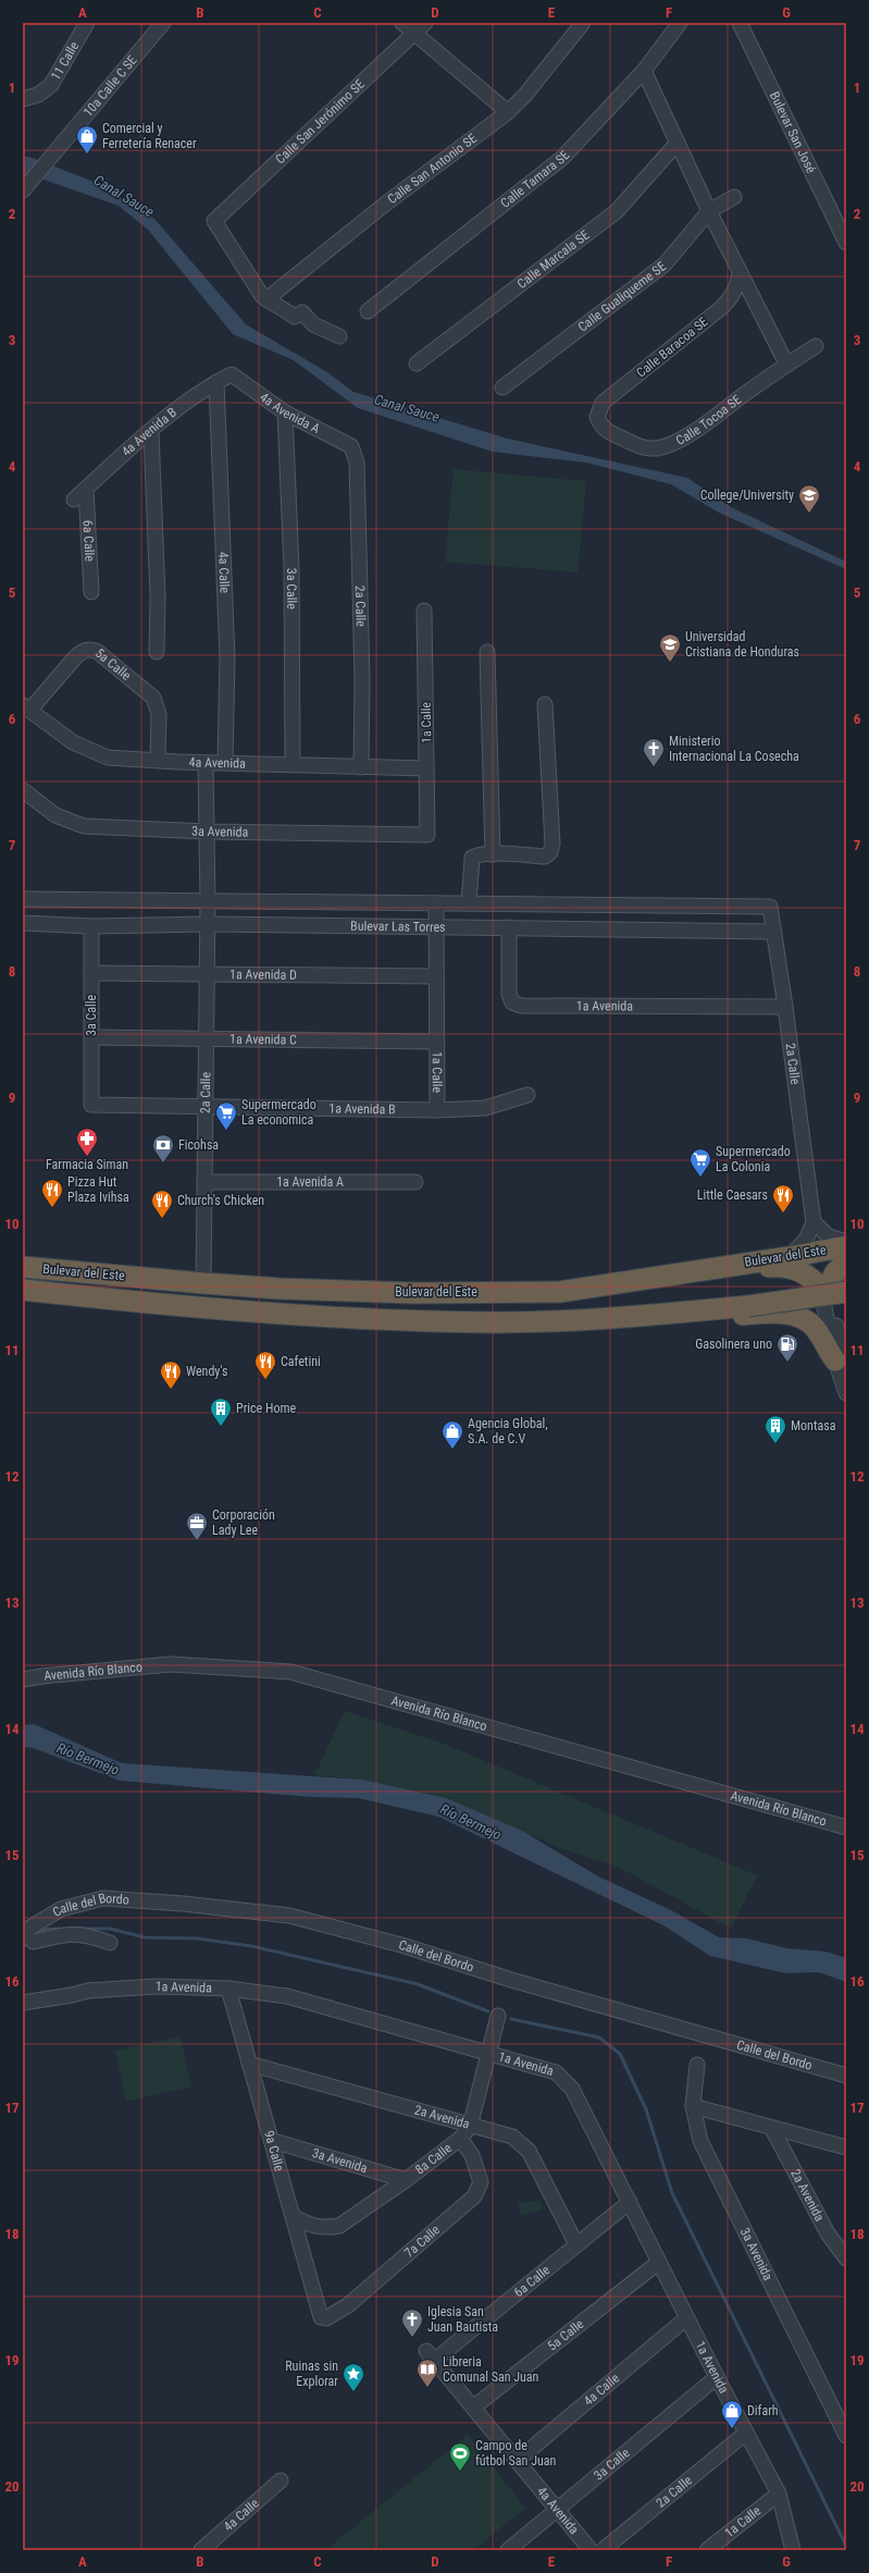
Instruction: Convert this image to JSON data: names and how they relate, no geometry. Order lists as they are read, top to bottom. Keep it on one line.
{"streets":{"highway":["Bulevar del Este"],"street":["11 Calle","10a Calle C SE","Calle San Jerónimo SE","Bulevar San José","Calle San Antonio SE","Calle Tamara SE","Calle Marcala SE","Calle Gualiqueme SE","Calle Baracoa SE","4a Avenida A","Calle Tocoa SE","4a Avenida B","6a Calle","4a Calle","3a Calle","2a Calle","5a Calle","1a Calle","4a Avenida","3a Avenida","Bulevar Las Torres","1a Avenida D","1a Avenida","1a Avenida C","1a Avenida B","1a Avenida A","Avenida Río Blanco","Calle del Bordo","2a Avenida","9a Calle","8a Calle","7a Calle"]},"crossings":[["Calle San Jerónimo SE","Calle San Antonio SE"],["Calle Baracoa SE","Calle Tocoa SE"],["4a Avenida A","4a Avenida B"],["4a Avenida A","3a Calle"],["4a Avenida A","2a Calle"],["4a Avenida B","6a Calle"],["4a Avenida B","4a Calle"],["6a Calle","4a Avenida"],["6a Calle","1a Avenida"],["6a Calle","2a Avenida"],["4a Calle","4a Avenida"],["4a Calle","1a Avenida"],["3a Calle","4a Avenida"],["3a Calle","Bulevar Las Torres"],["3a Calle","1a Avenida D"],["3a Calle","1a Avenida"],["3a Calle","1a Avenida C"],["3a Calle","1a Avenida B"],["2a Calle","4a Avenida"],["2a Calle","3a Avenida"],["2a Calle","Bulevar Las Torres"],["2a Calle","1a Avenida D"],["2a Calle","1a Avenida"],["2a Calle","1a Avenida C"],["2a Calle","1a Avenida B"],["2a Calle","1a Avenida A"],["2a Calle","Bulevar del Este"],["5a Calle","4a Avenida"],["5a Calle","1a Avenida"],["1a Calle","4a Avenida"],["1a Calle","3a Avenida"],["1a Calle","Bulevar Las Torres"],["1a Calle","1a Avenida D"],["1a Calle","1a Avenida"],["1a Calle","1a Avenida C"],["1a Calle","1a Avenida B"],["3a Avenida","9a Calle"],["3a Avenida","8a Calle"],["Bulevar Las Torres","1a Avenida"],["1a Avenida","9a Calle"],["1a Avenida","8a Calle"],["2a Avenida","9a Calle"],["2a Avenida","8a Calle"],["9a Calle","8a Calle"],["9a Calle","7a Calle"],["8a Calle","7a Calle"]],"water":["Canal Sauce","Río Bermejo"],"places":{"shop":["Comercial y Ferretería Renacer","Agencia Global, S.A. de C.V","Difarh"],"school or university":["College/University","Universidad Cristiana de Honduras"],"church":["Ministerio Internacional La Cosecha","Iglesia San Juan Bautista"],"supermarket":["Supermercado La economica","Supermercado La Colonia"],"pharmacy":["Farmacia Siman"],"bank":["Ficohsa"],"restaurant":["Pizza Hut Plaza Ivihsa","Little Caesars","Church's Chicken","Cafetini","Wendy's"],"fuel station":["Gasolinera uno"],"building":["Price Home","Montasa"],"office":["Corporación Lady Lee"],"library":["Libreria Comunal San Juan"],"place":["Ruinas sin Explorar"],"sports":["Campo de fútbol San Juan"]},"grid":{"columns":["A","B","C","D","E","F","G"],"rows":["1","2","3","4","5","6","7","8","9","10","11","12","13","14","15","16","17","18","19","20"]}}
